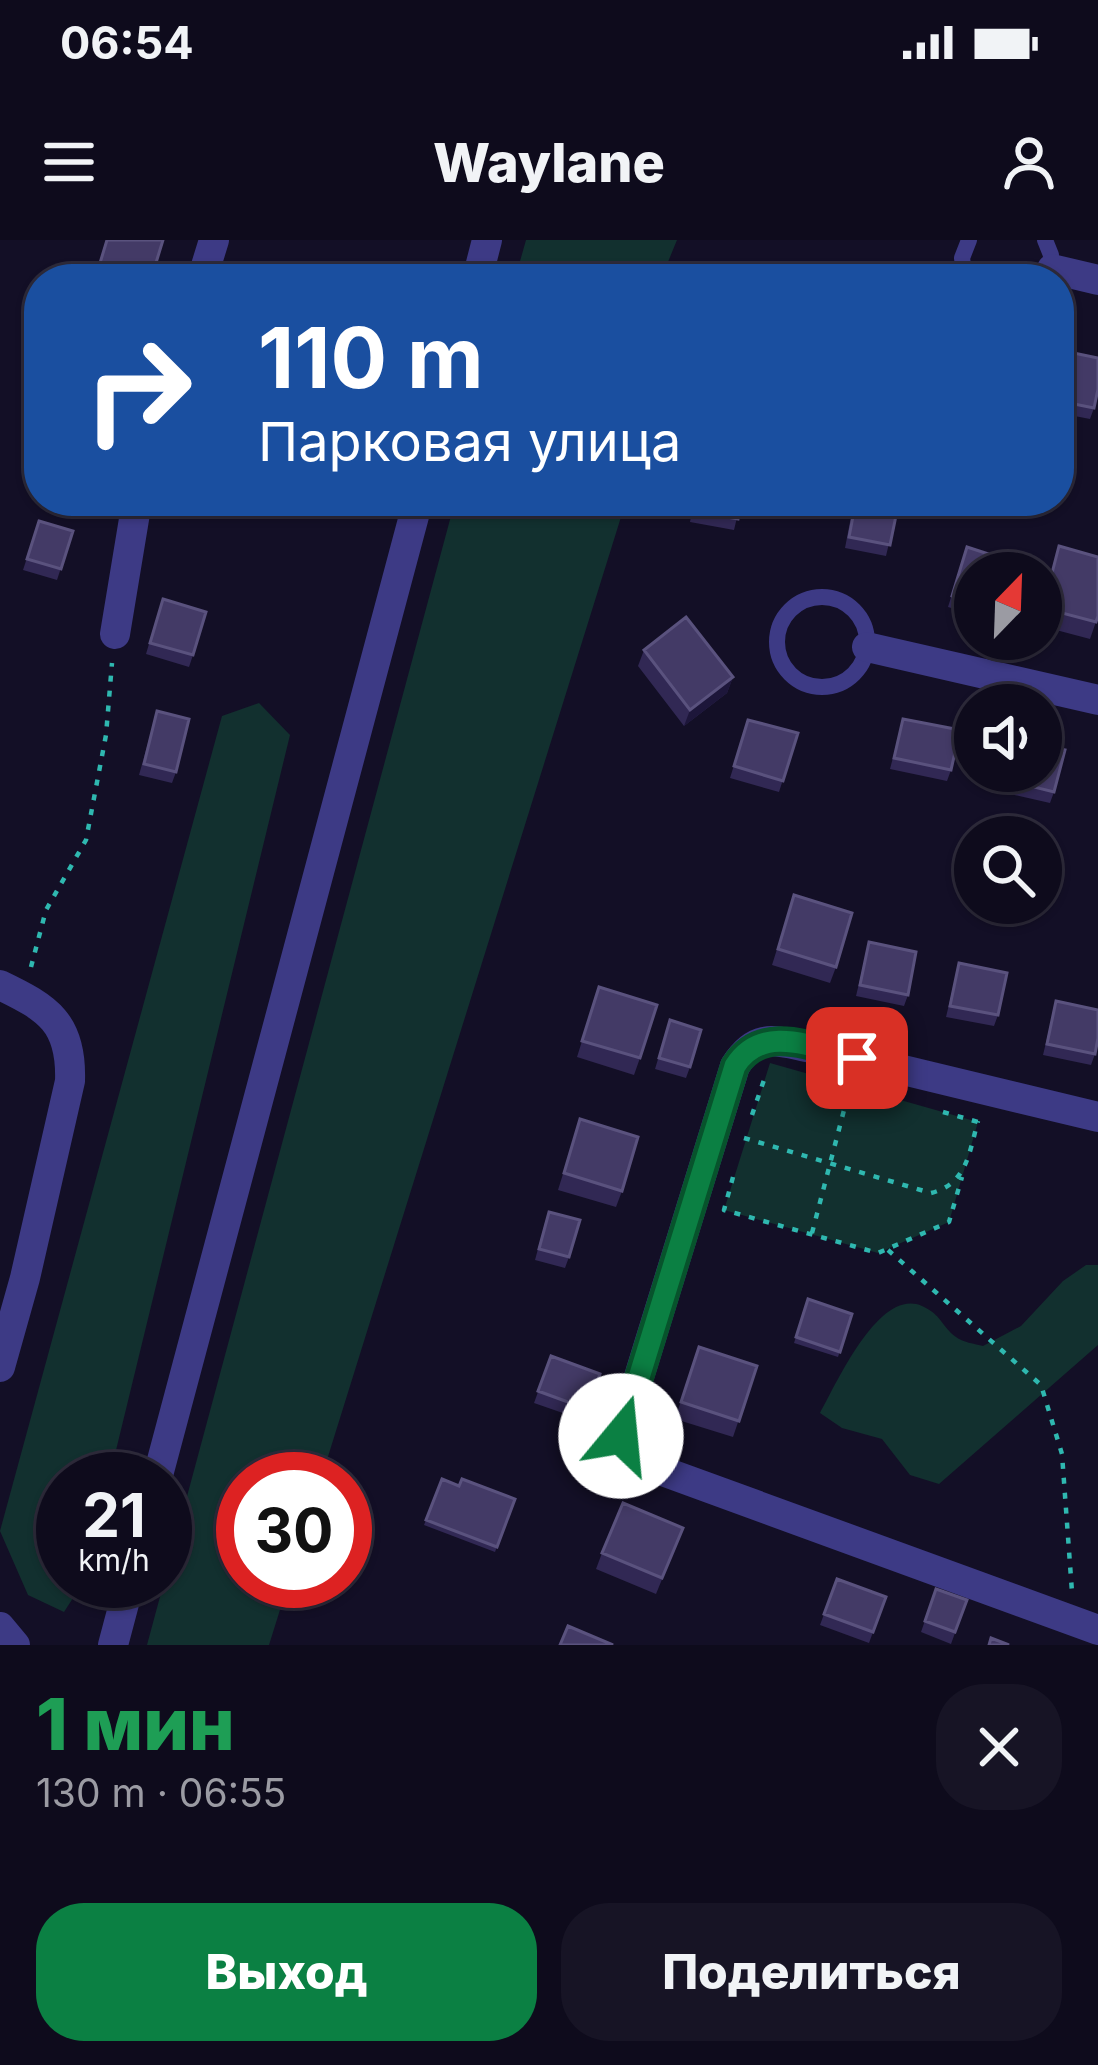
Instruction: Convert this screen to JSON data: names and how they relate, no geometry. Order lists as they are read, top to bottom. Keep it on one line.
{"north":"top right","page":{"status":"06:54","header":"Waylane","turn":["110 m","Парковая улица"],"speed":"21 km/h","limit":"30","heading":["1 мин","130 m · 06:55"],"buttons":["Выход","Поделиться"]}}
